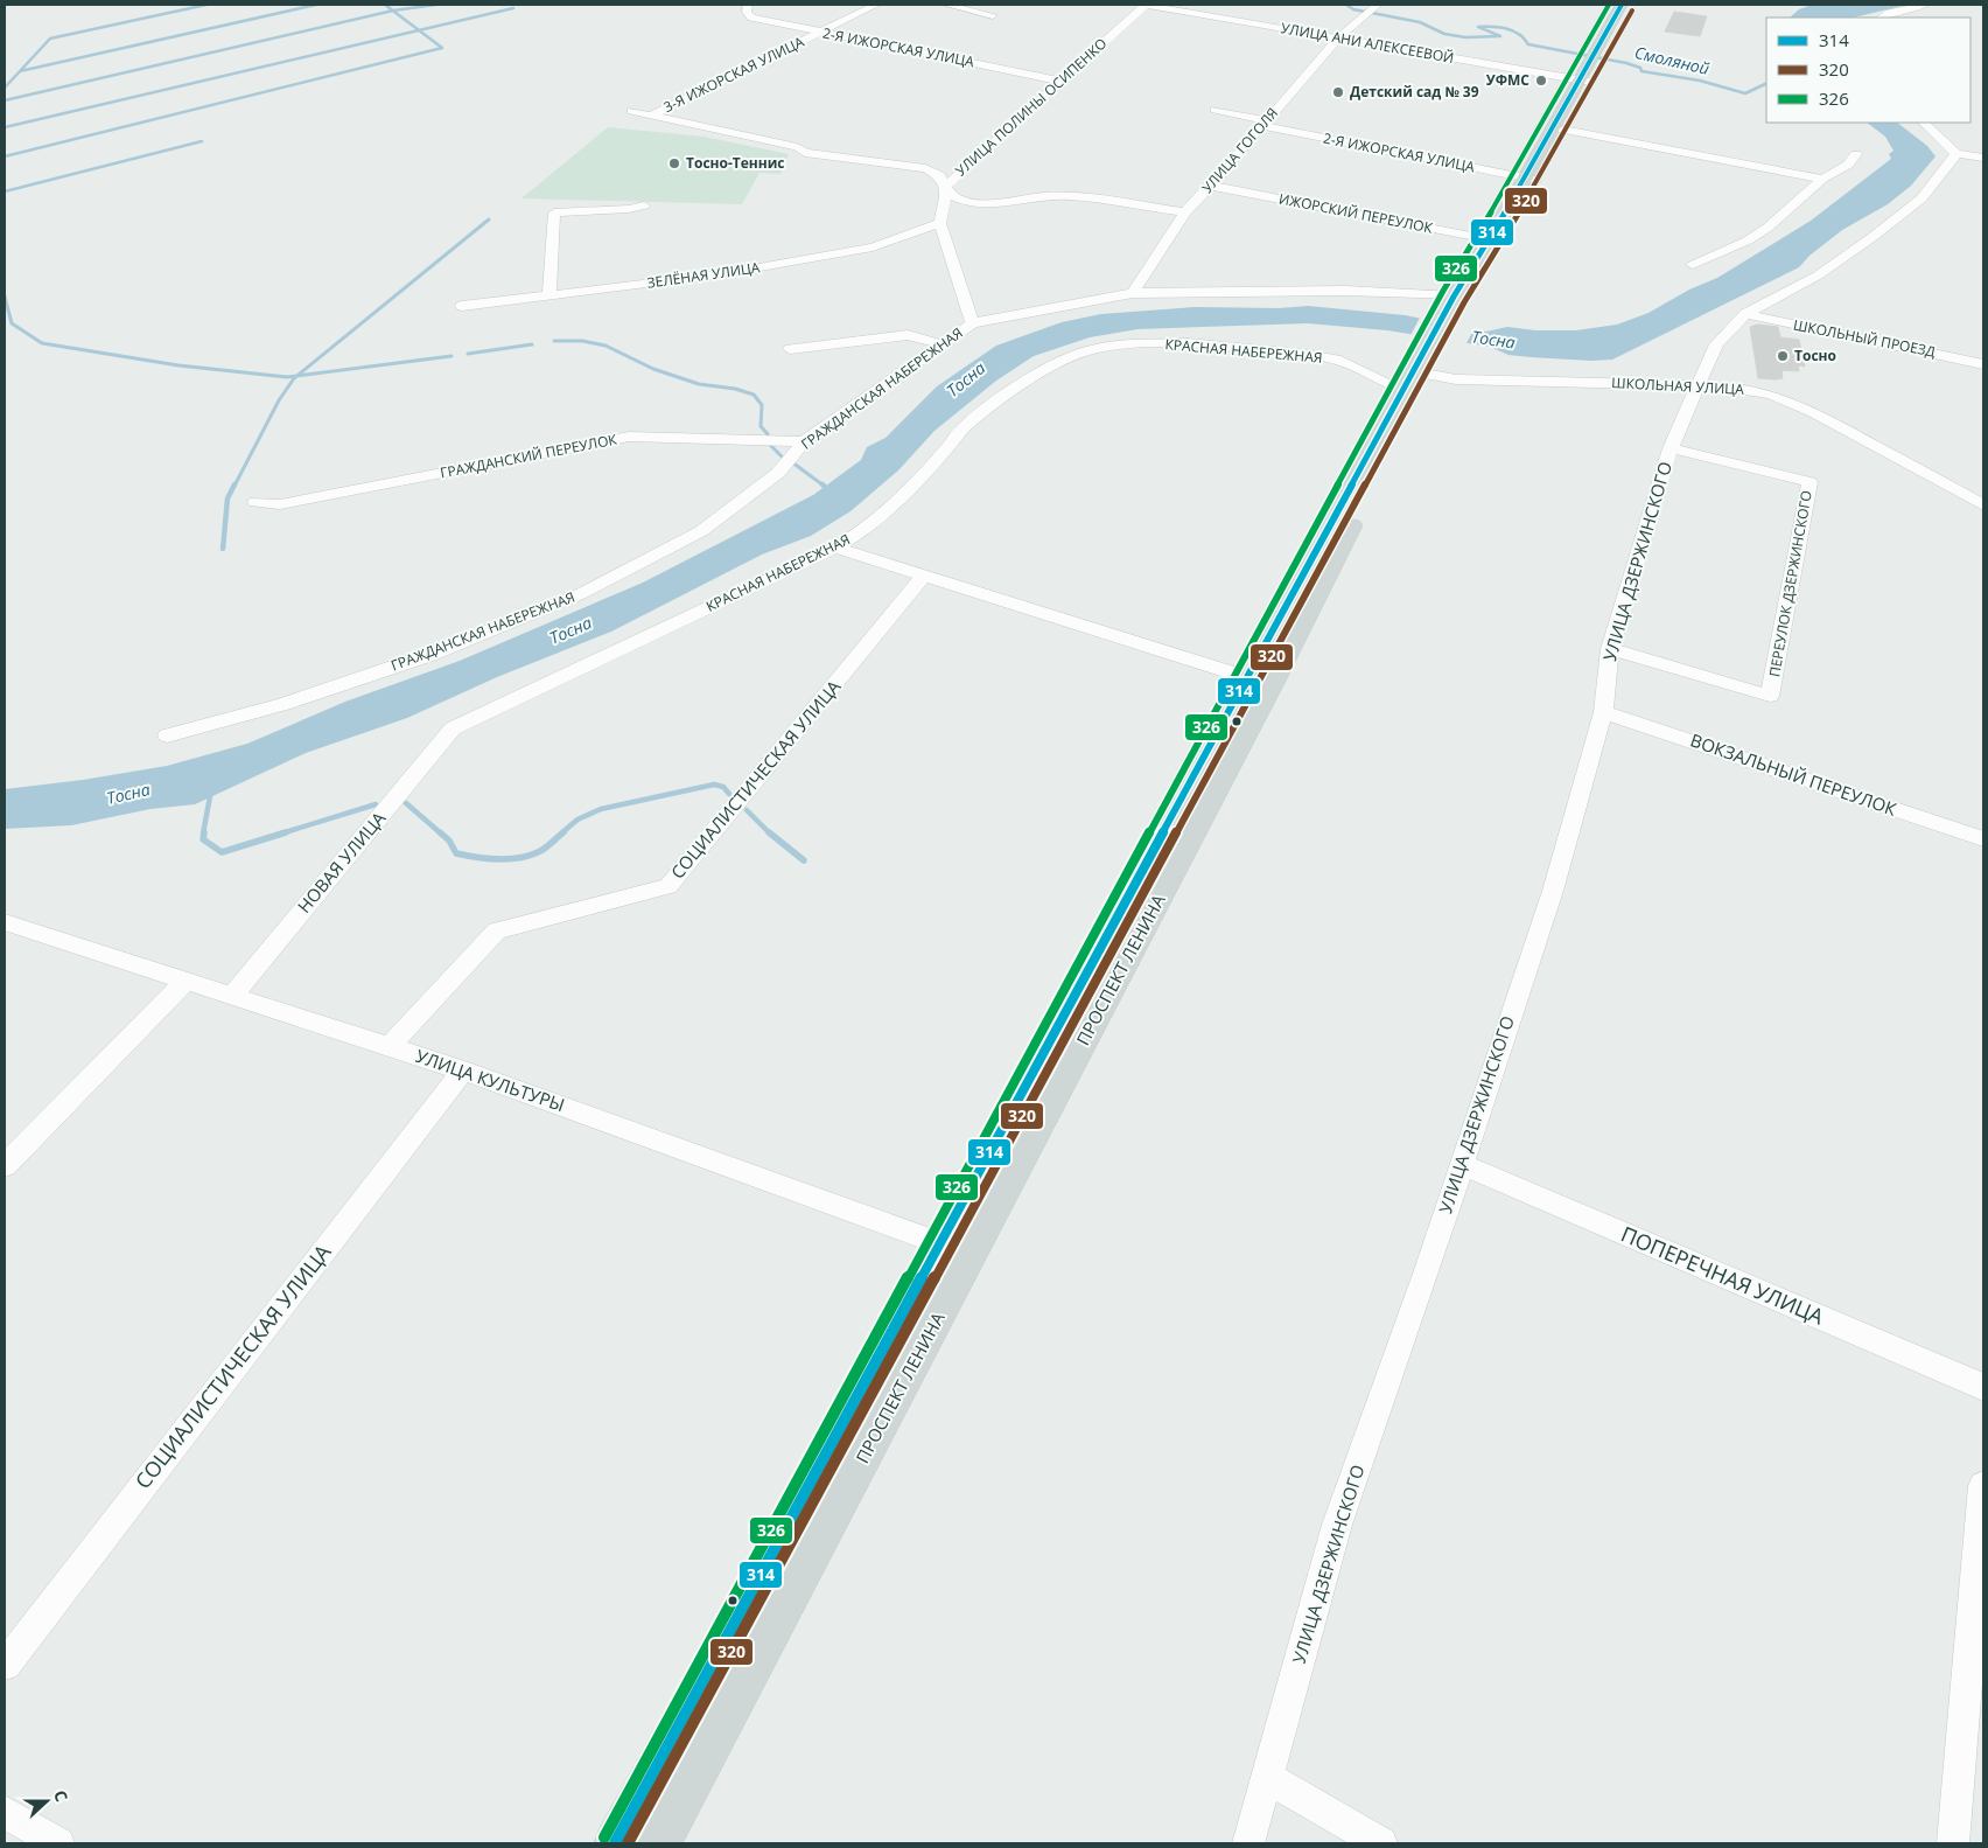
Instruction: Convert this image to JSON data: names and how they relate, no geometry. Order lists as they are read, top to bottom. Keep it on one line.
{"streets":{"main road":["ПРОСПЕКТ ЛЕНИНА"],"street":["УЛИЦА АНИ АЛЕКСЕЕВОЙ","2-Я ИЖОРСКАЯ УЛИЦА","3-Я ИЖОРСКАЯ УЛИЦА","УЛИЦА ПОЛИНЫ ОСИПЕНКО","УЛИЦА ГОГОЛЯ","ИЖОРСКИЙ ПЕРЕУЛОК","ЗЕЛЁНАЯ УЛИЦА","ШКОЛЬНЫЙ ПРОЕЗД","КРАСНАЯ НАБЕРЕЖНАЯ","ШКОЛЬНАЯ УЛИЦА","ГРАЖДАНСКАЯ НАБЕРЕЖНАЯ","ГРАЖДАНСКИЙ ПЕРЕУЛОК","УЛИЦА ДЗЕРЖИНСКОГО","ПЕРЕУЛОК ДЗЕРЖИНСКОГО","ВОКЗАЛЬНЫЙ ПЕРЕУЛОК","СОЦИАЛИСТИЧЕСКАЯ УЛИЦА","НОВАЯ УЛИЦА","УЛИЦА КУЛЬТУРЫ","ПОПЕРЕЧНАЯ УЛИЦА"]},"crossings":[["УЛИЦА АНИ АЛЕКСЕЕВОЙ","УЛИЦА ПОЛИНЫ ОСИПЕНКО"],["УЛИЦА АНИ АЛЕКСЕЕВОЙ","УЛИЦА ГОГОЛЯ"],["УЛИЦА АНИ АЛЕКСЕЕВОЙ","ПРОСПЕКТ ЛЕНИНА"],["2-Я ИЖОРСКАЯ УЛИЦА","3-Я ИЖОРСКАЯ УЛИЦА"],["2-Я ИЖОРСКАЯ УЛИЦА","УЛИЦА ПОЛИНЫ ОСИПЕНКО"],["2-Я ИЖОРСКАЯ УЛИЦА","УЛИЦА ГОГОЛЯ"],["2-Я ИЖОРСКАЯ УЛИЦА","ПРОСПЕКТ ЛЕНИНА"],["УЛИЦА ПОЛИНЫ ОСИПЕНКО","ЗЕЛЁНАЯ УЛИЦА"],["УЛИЦА ПОЛИНЫ ОСИПЕНКО","ГРАЖДАНСКАЯ НАБЕРЕЖНАЯ"],["УЛИЦА ГОГОЛЯ","ИЖОРСКИЙ ПЕРЕУЛОК"],["УЛИЦА ГОГОЛЯ","ГРАЖДАНСКАЯ НАБЕРЕЖНАЯ"],["ИЖОРСКИЙ ПЕРЕУЛОК","ПРОСПЕКТ ЛЕНИНА"],["КРАСНАЯ НАБЕРЕЖНАЯ","ШКОЛЬНАЯ УЛИЦА"],["КРАСНАЯ НАБЕРЕЖНАЯ","НОВАЯ УЛИЦА"],["КРАСНАЯ НАБЕРЕЖНАЯ","ПРОСПЕКТ ЛЕНИНА"],["ШКОЛЬНАЯ УЛИЦА","УЛИЦА ДЗЕРЖИНСКОГО"],["ШКОЛЬНАЯ УЛИЦА","ПРОСПЕКТ ЛЕНИНА"],["ГРАЖДАНСКАЯ НАБЕРЕЖНАЯ","ГРАЖДАНСКИЙ ПЕРЕУЛОК"],["ГРАЖДАНСКАЯ НАБЕРЕЖНАЯ","ПРОСПЕКТ ЛЕНИНА"],["УЛИЦА ДЗЕРЖИНСКОГО","ПЕРЕУЛОК ДЗЕРЖИНСКОГО"],["УЛИЦА ДЗЕРЖИНСКОГО","ВОКЗАЛЬНЫЙ ПЕРЕУЛОК"],["УЛИЦА ДЗЕРЖИНСКОГО","ПОПЕРЕЧНАЯ УЛИЦА"],["СОЦИАЛИСТИЧЕСКАЯ УЛИЦА","УЛИЦА КУЛЬТУРЫ"],["НОВАЯ УЛИЦА","УЛИЦА КУЛЬТУРЫ"],["ПРОСПЕКТ ЛЕНИНА","УЛИЦА КУЛЬТУРЫ"]],"water":["Смоляной","Тосна"],"places":["УФМС","Детский сад № 39","Тосно-Теннис","Тосно"],"lines":["transit line 314","transit line 326","transit line 320"],"legend":["314","320","326"],"north":"right"}
